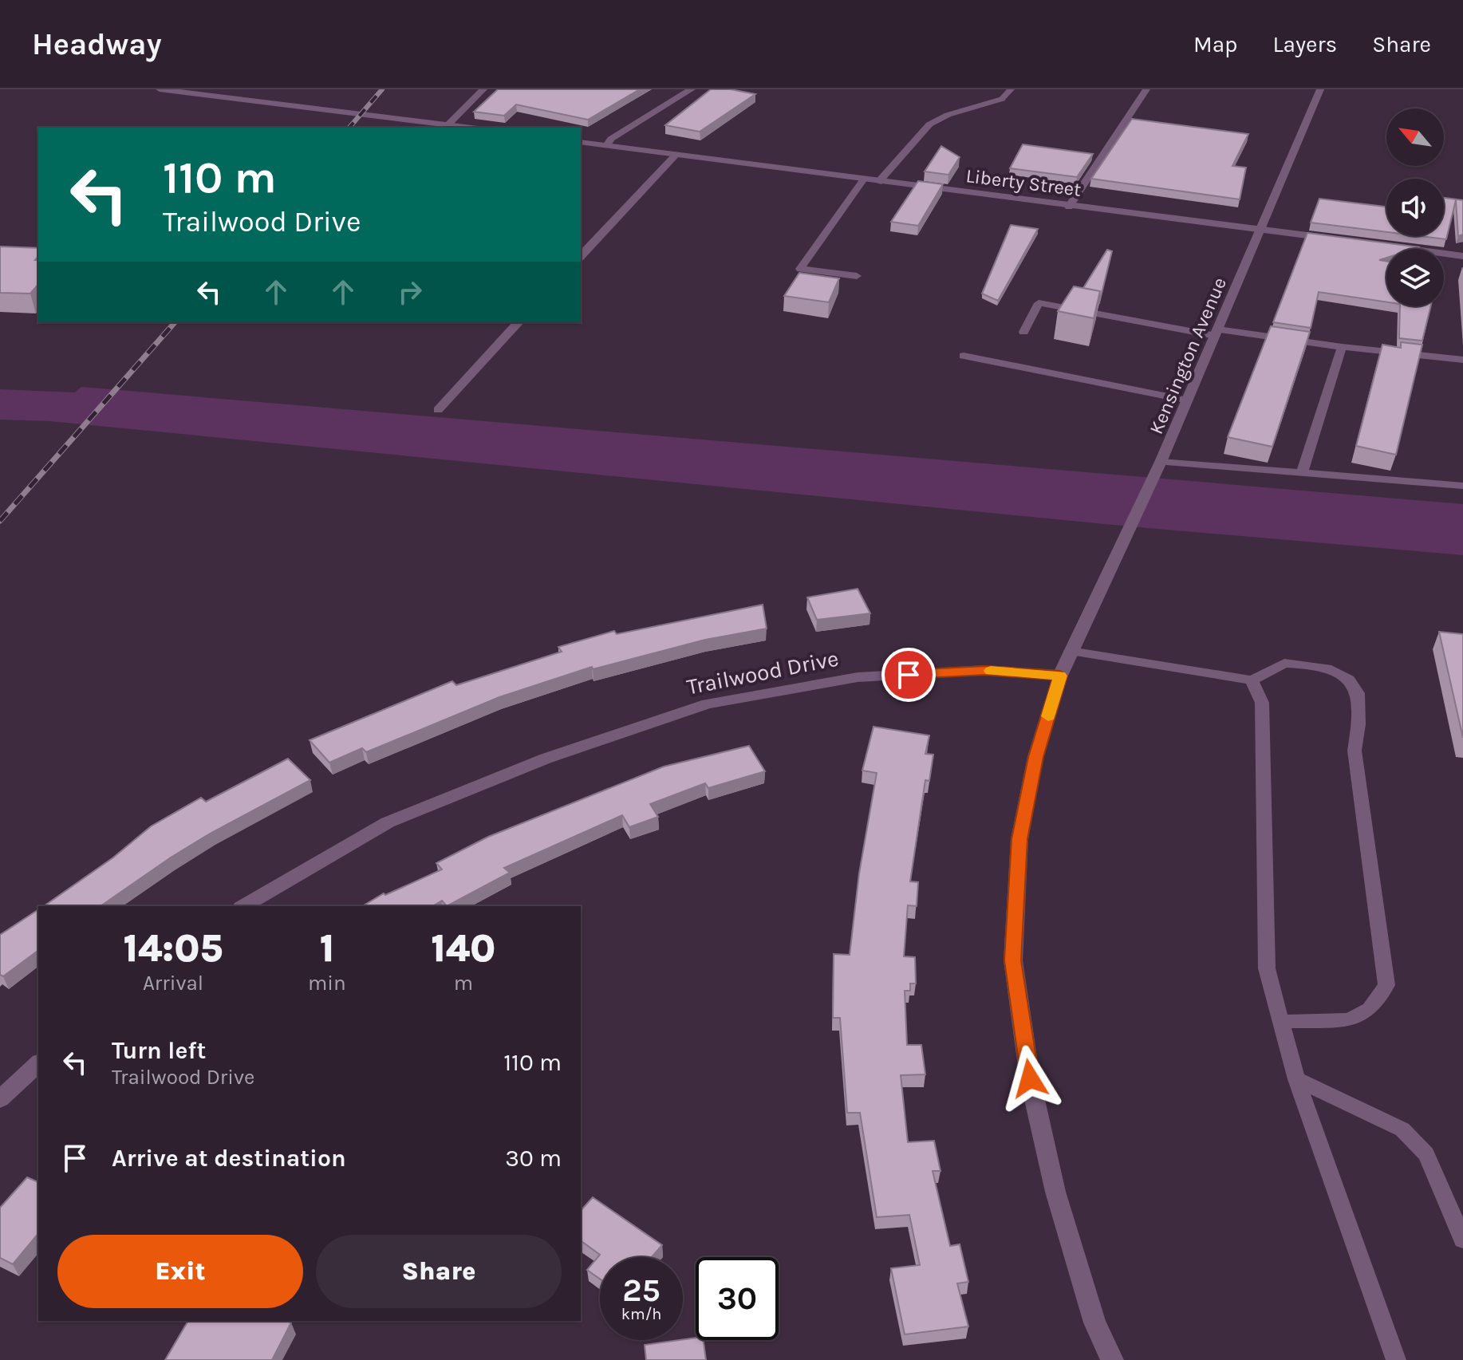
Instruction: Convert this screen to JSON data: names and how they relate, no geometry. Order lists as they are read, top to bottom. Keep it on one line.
{"streets":{"street":["Liberty Street","Kensington Avenue","Trailwood Drive"]},"crossings":[["Liberty Street","Kensington Avenue"]],"north":"top left","page":{"header":"Headway","nav":["Map","Layers","Share"],"turn":["110 m","Trailwood Drive"],"eta":["14:05","Arrival","1","min","140","m"],"list":[{"name":"Turn left","note":"Trailwood Drive","value":"110 m"},{"name":"Arrive at destination","value":"30 m"}],"buttons":["Exit","Share"],"speed":"25 km/h","limit":"30"}}
